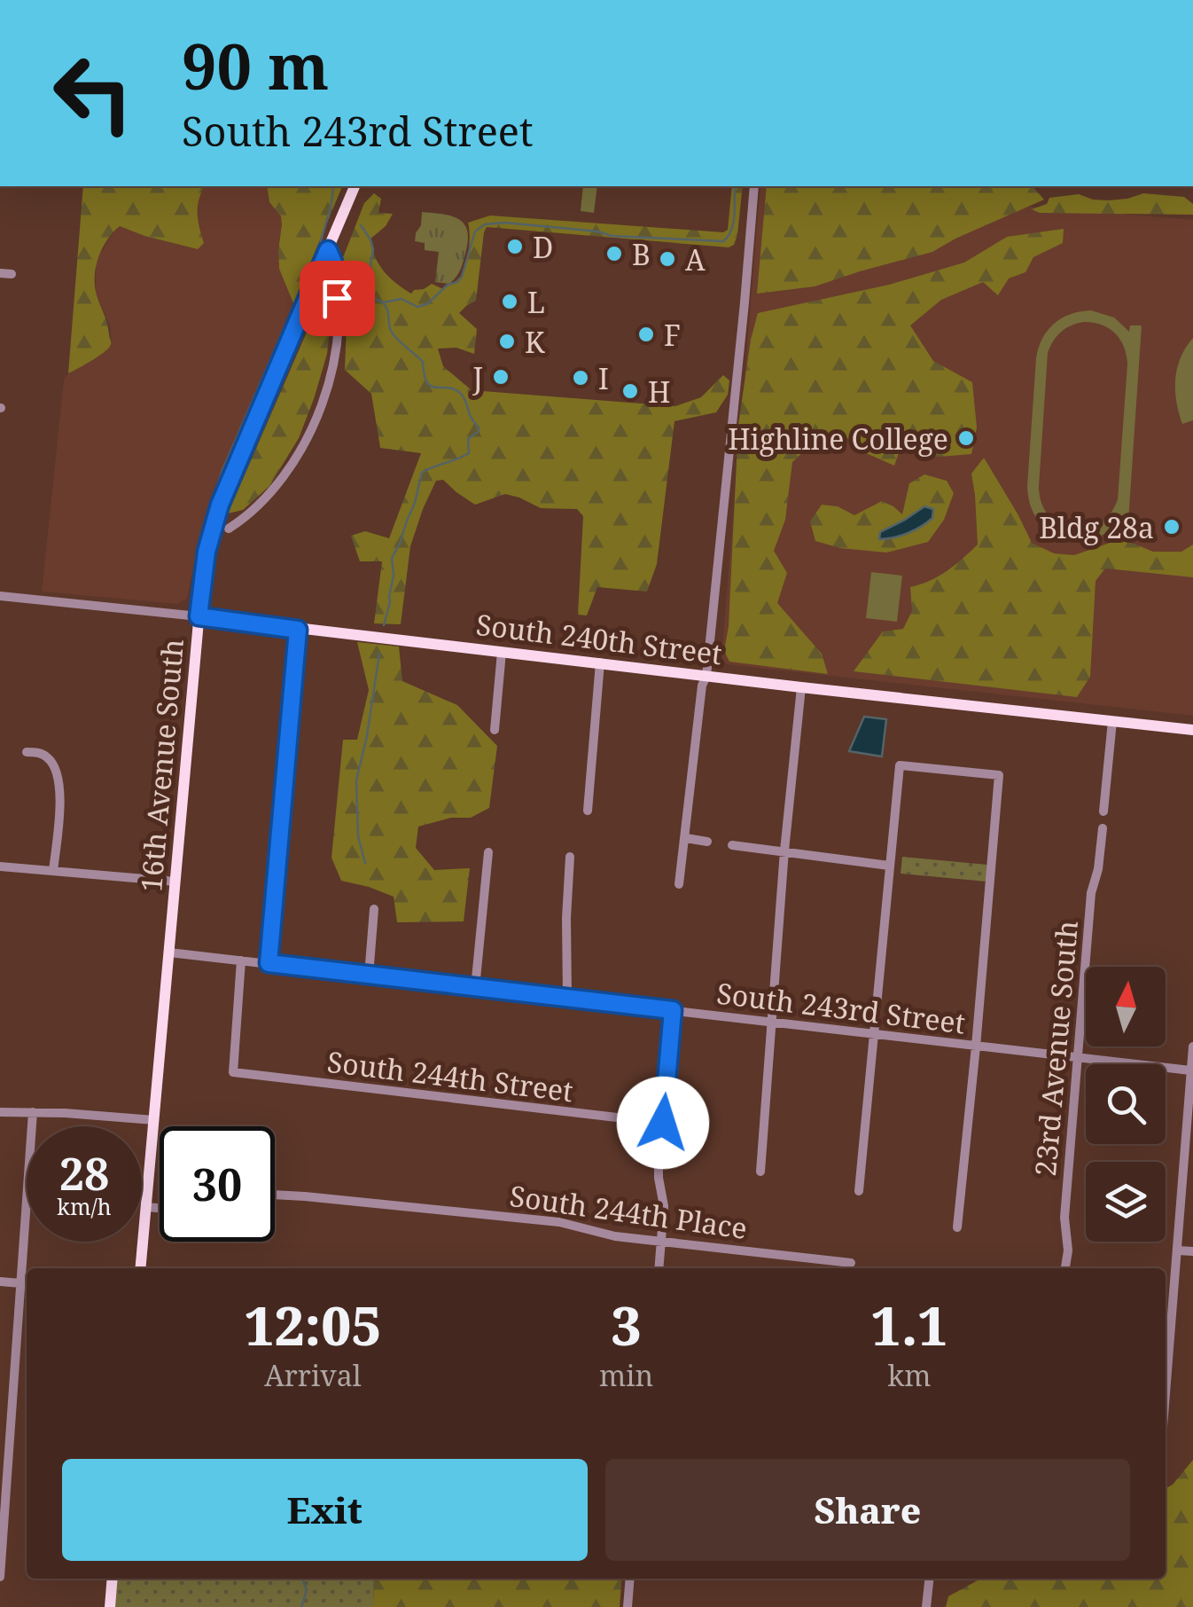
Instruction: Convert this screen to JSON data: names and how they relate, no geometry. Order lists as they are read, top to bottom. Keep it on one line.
{"streets":{"main road":["South 240th Street","16th Avenue South"],"street":["South 243rd Street","23rd Avenue South","South 244th Street","South 244th Place"]},"crossings":[["South 240th Street","16th Avenue South"],["16th Avenue South","South 243rd Street"],["South 243rd Street","23rd Avenue South"],["South 243rd Street","South 244th Street"]],"places":["D","B","A","L","F","K","J","I","H","Highline College","Bldg 28a"],"north":"top","page":{"turn":["90 m","South 243rd Street"],"speed":"28 km/h","limit":"30","eta":["12:05","Arrival","3","min","1.1","km"],"buttons":["Exit","Share"]}}
